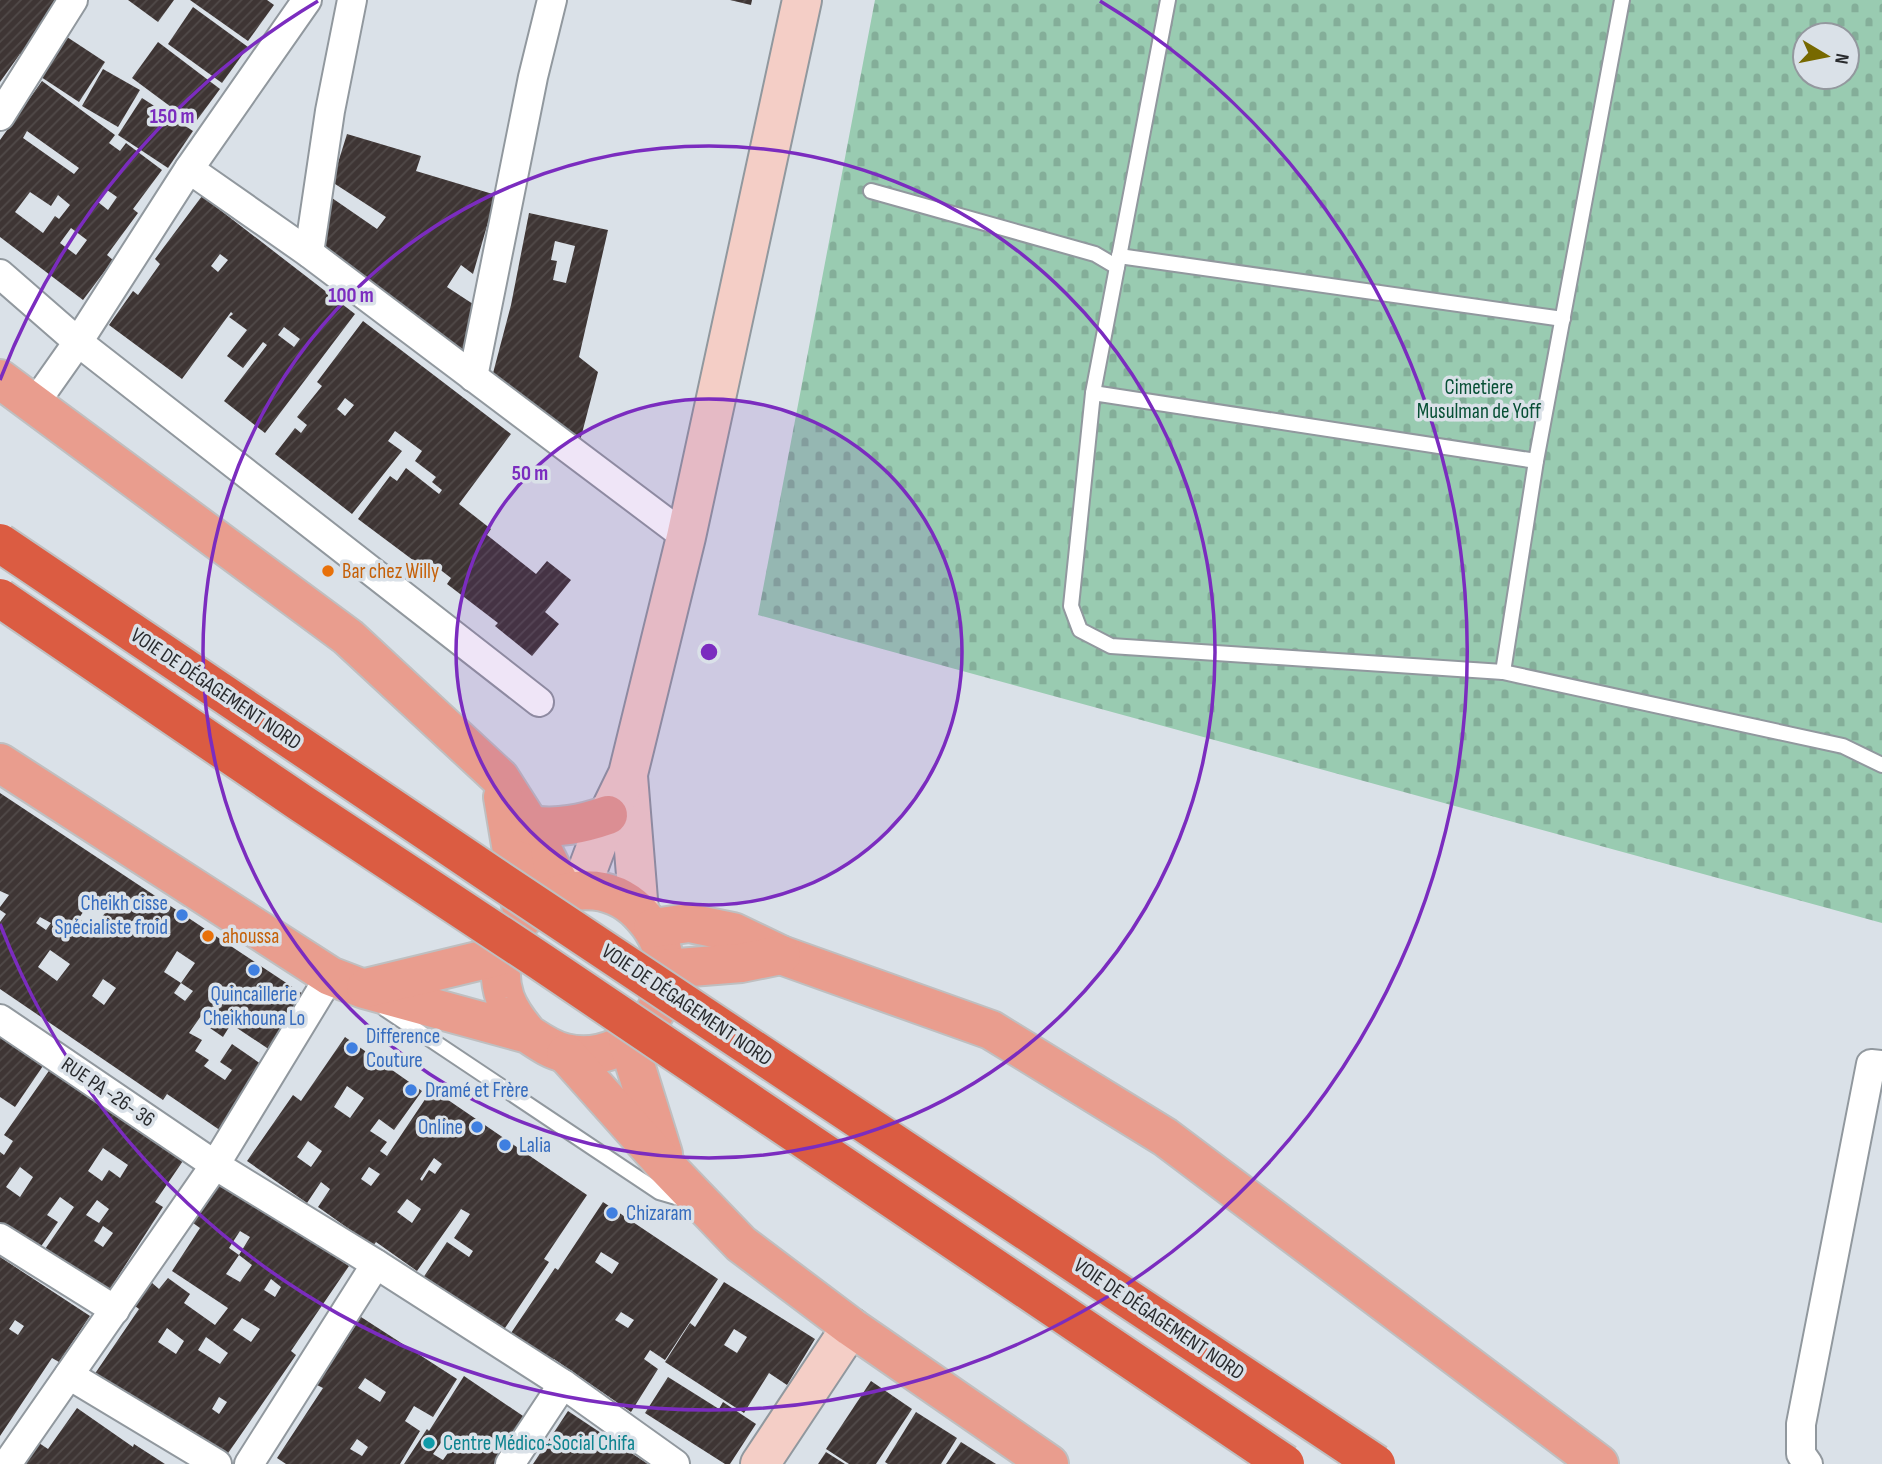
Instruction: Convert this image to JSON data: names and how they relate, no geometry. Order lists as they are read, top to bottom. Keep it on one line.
{"streets":{"highway":["VOIE DE DÉGAGEMENT NORD"],"street":["RUE PA -26- 36"]},"parks":["Cimetiere Musulman de Yoff"],"places":["Bar chez Willy","Cheikh cisse Spécialiste froid","ahoussa","Quincaillerie Cheikhouna Lo","Difference Couture","Dramé et Frère","Online","Lalia","Chizaram","Centre Médico-Social Chifa"],"north":"right","rings":["150 m","100 m","50 m"]}
